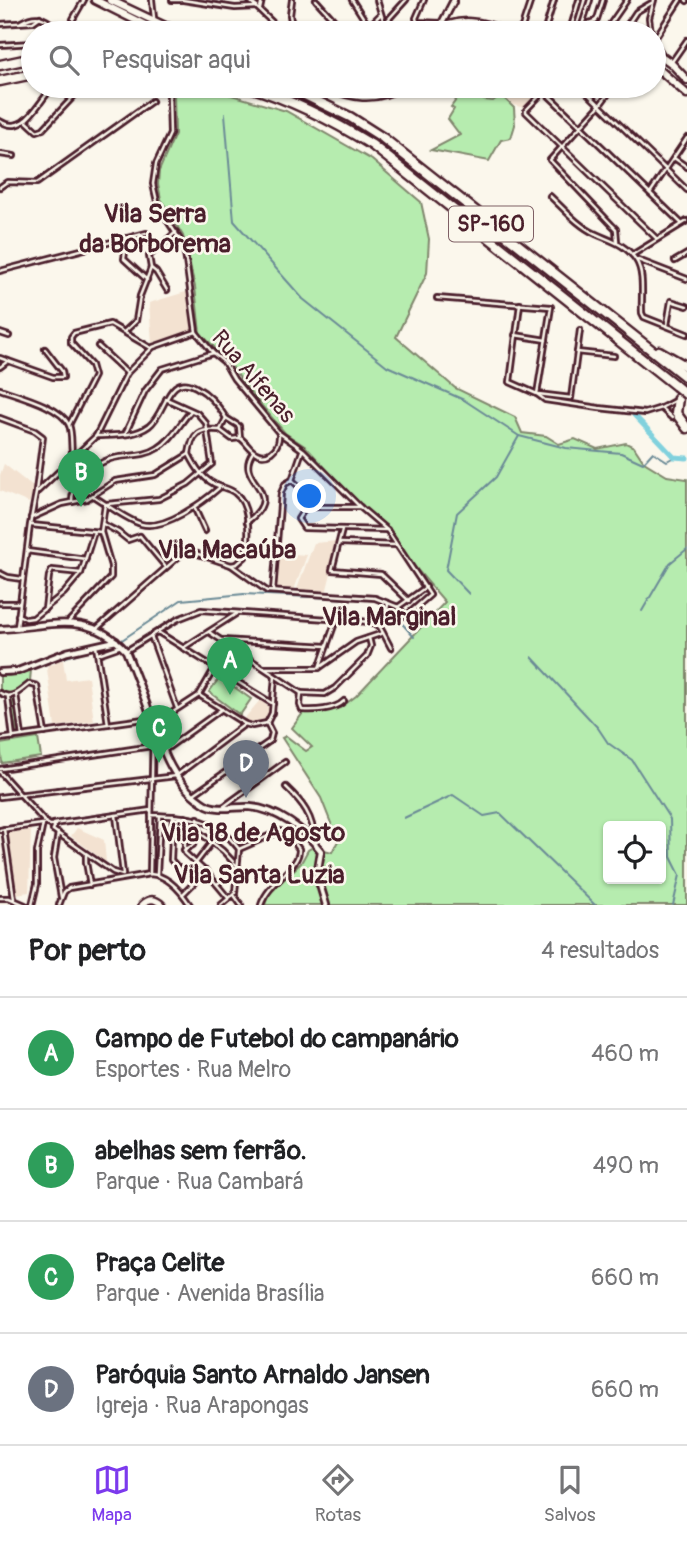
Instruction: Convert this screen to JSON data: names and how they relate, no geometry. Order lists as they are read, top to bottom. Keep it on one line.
{"streets":{"highway":["SP-160"],"street":["Rua Alfenas"]},"districts":["Vila Serra da Borborema","Vila Macaúba","Vila Marginal","Vila 18 de Agosto","Vila Santa Luzia"],"page":{"search":"Pesquisar aqui","pins":["B","A","C","D"],"heading":["Por perto","4 resultados"],"list":[{"mark":"A","name":"Campo de Futebol do campanário","note":"Esportes · Rua Melro","value":"460 m"},{"mark":"B","name":"abelhas sem ferrão.","note":"Parque · Rua Cambará","value":"490 m"},{"mark":"C","name":"Praça Celite","note":"Parque · Avenida Brasília","value":"660 m"},{"mark":"D","name":"Paróquia Santo Arnaldo Jansen","note":"Igreja · Rua Arapongas","value":"660 m"}],"nav":["Mapa","Rotas","Salvos"]}}
